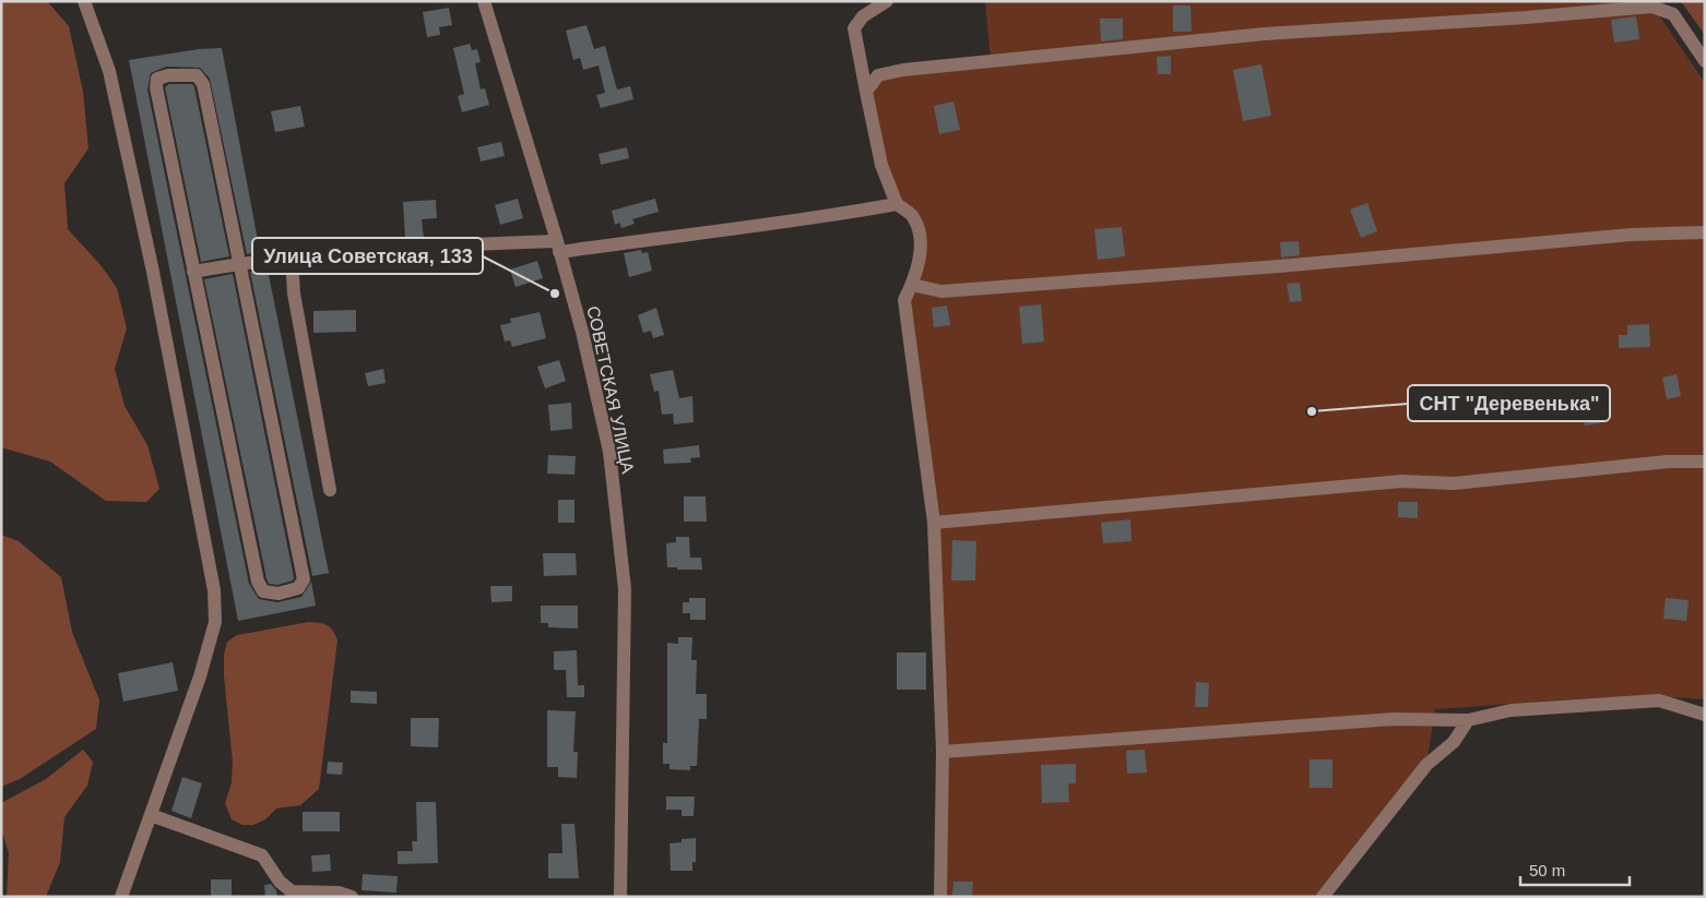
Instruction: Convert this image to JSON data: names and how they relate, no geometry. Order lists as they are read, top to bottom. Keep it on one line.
{"streets":{"street":["СОВЕТСКАЯ УЛИЦА"]},"places":["Улица Советская, 133","СНТ \"Деревенька\""],"scale_bar":"50 m"}
